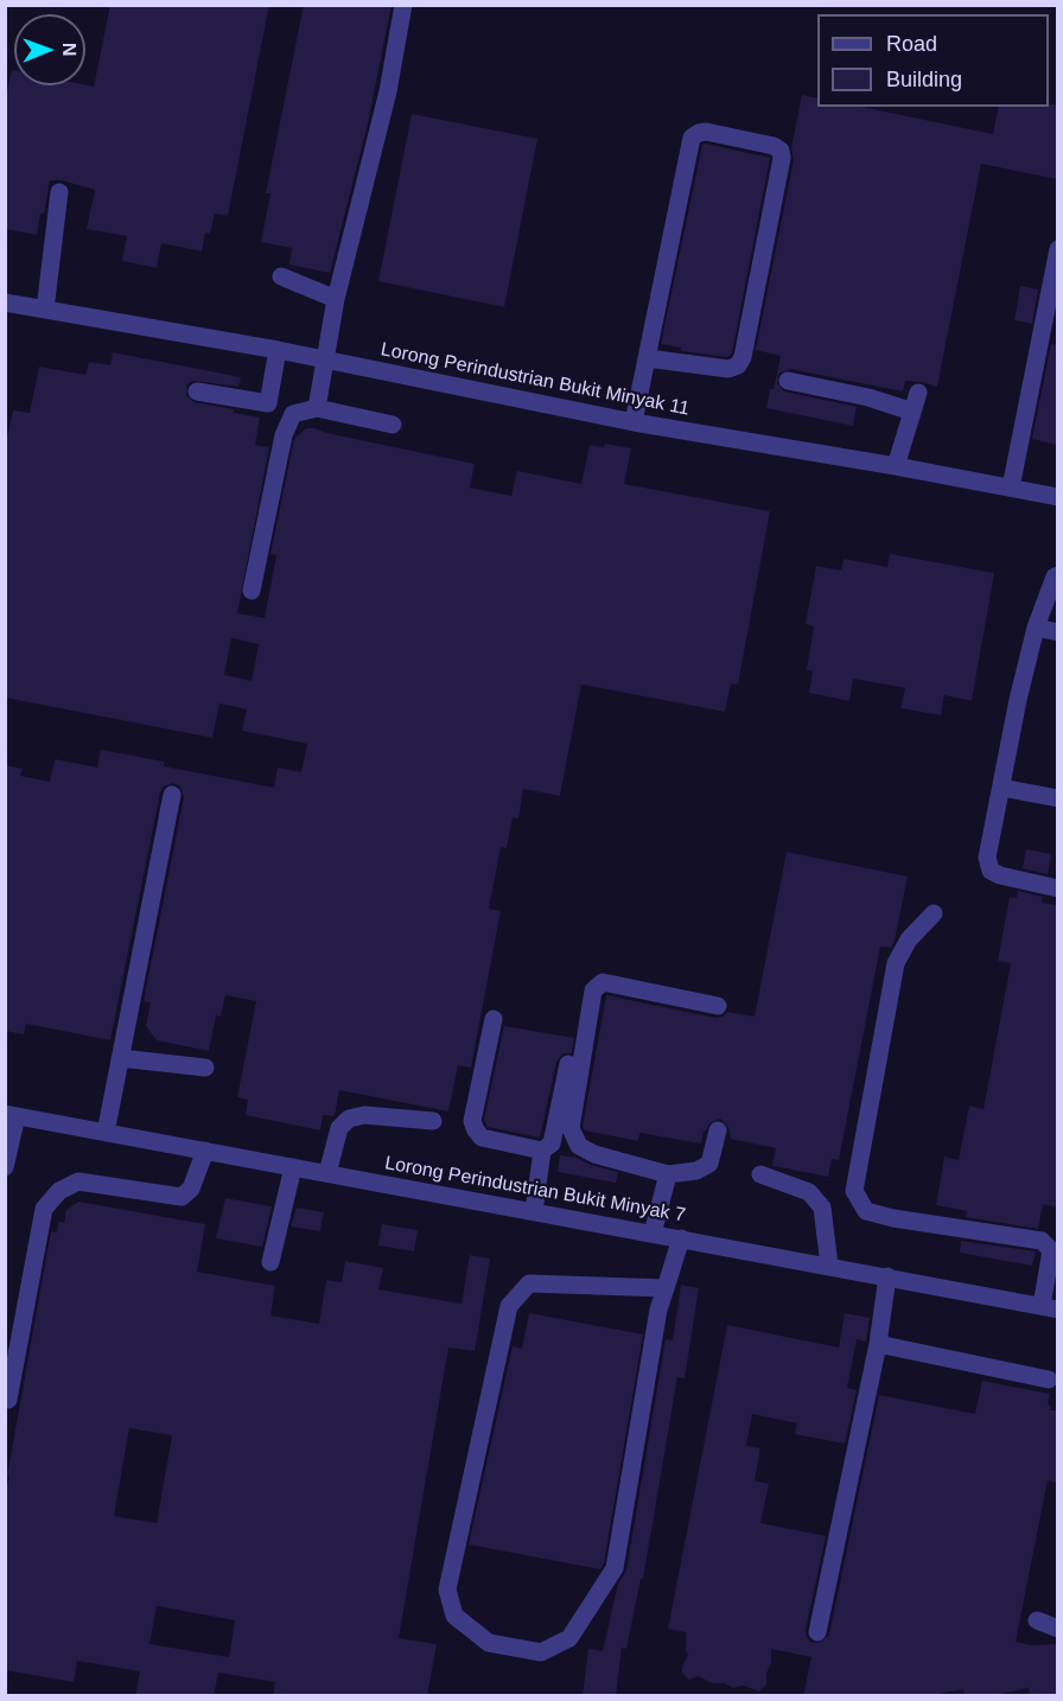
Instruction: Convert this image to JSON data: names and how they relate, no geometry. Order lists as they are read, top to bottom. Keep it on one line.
{"streets":{"street":["Lorong Perindustrian Bukit Minyak 11","Lorong Perindustrian Bukit Minyak 7"]},"legend":["Road","Building"],"north":"right"}
